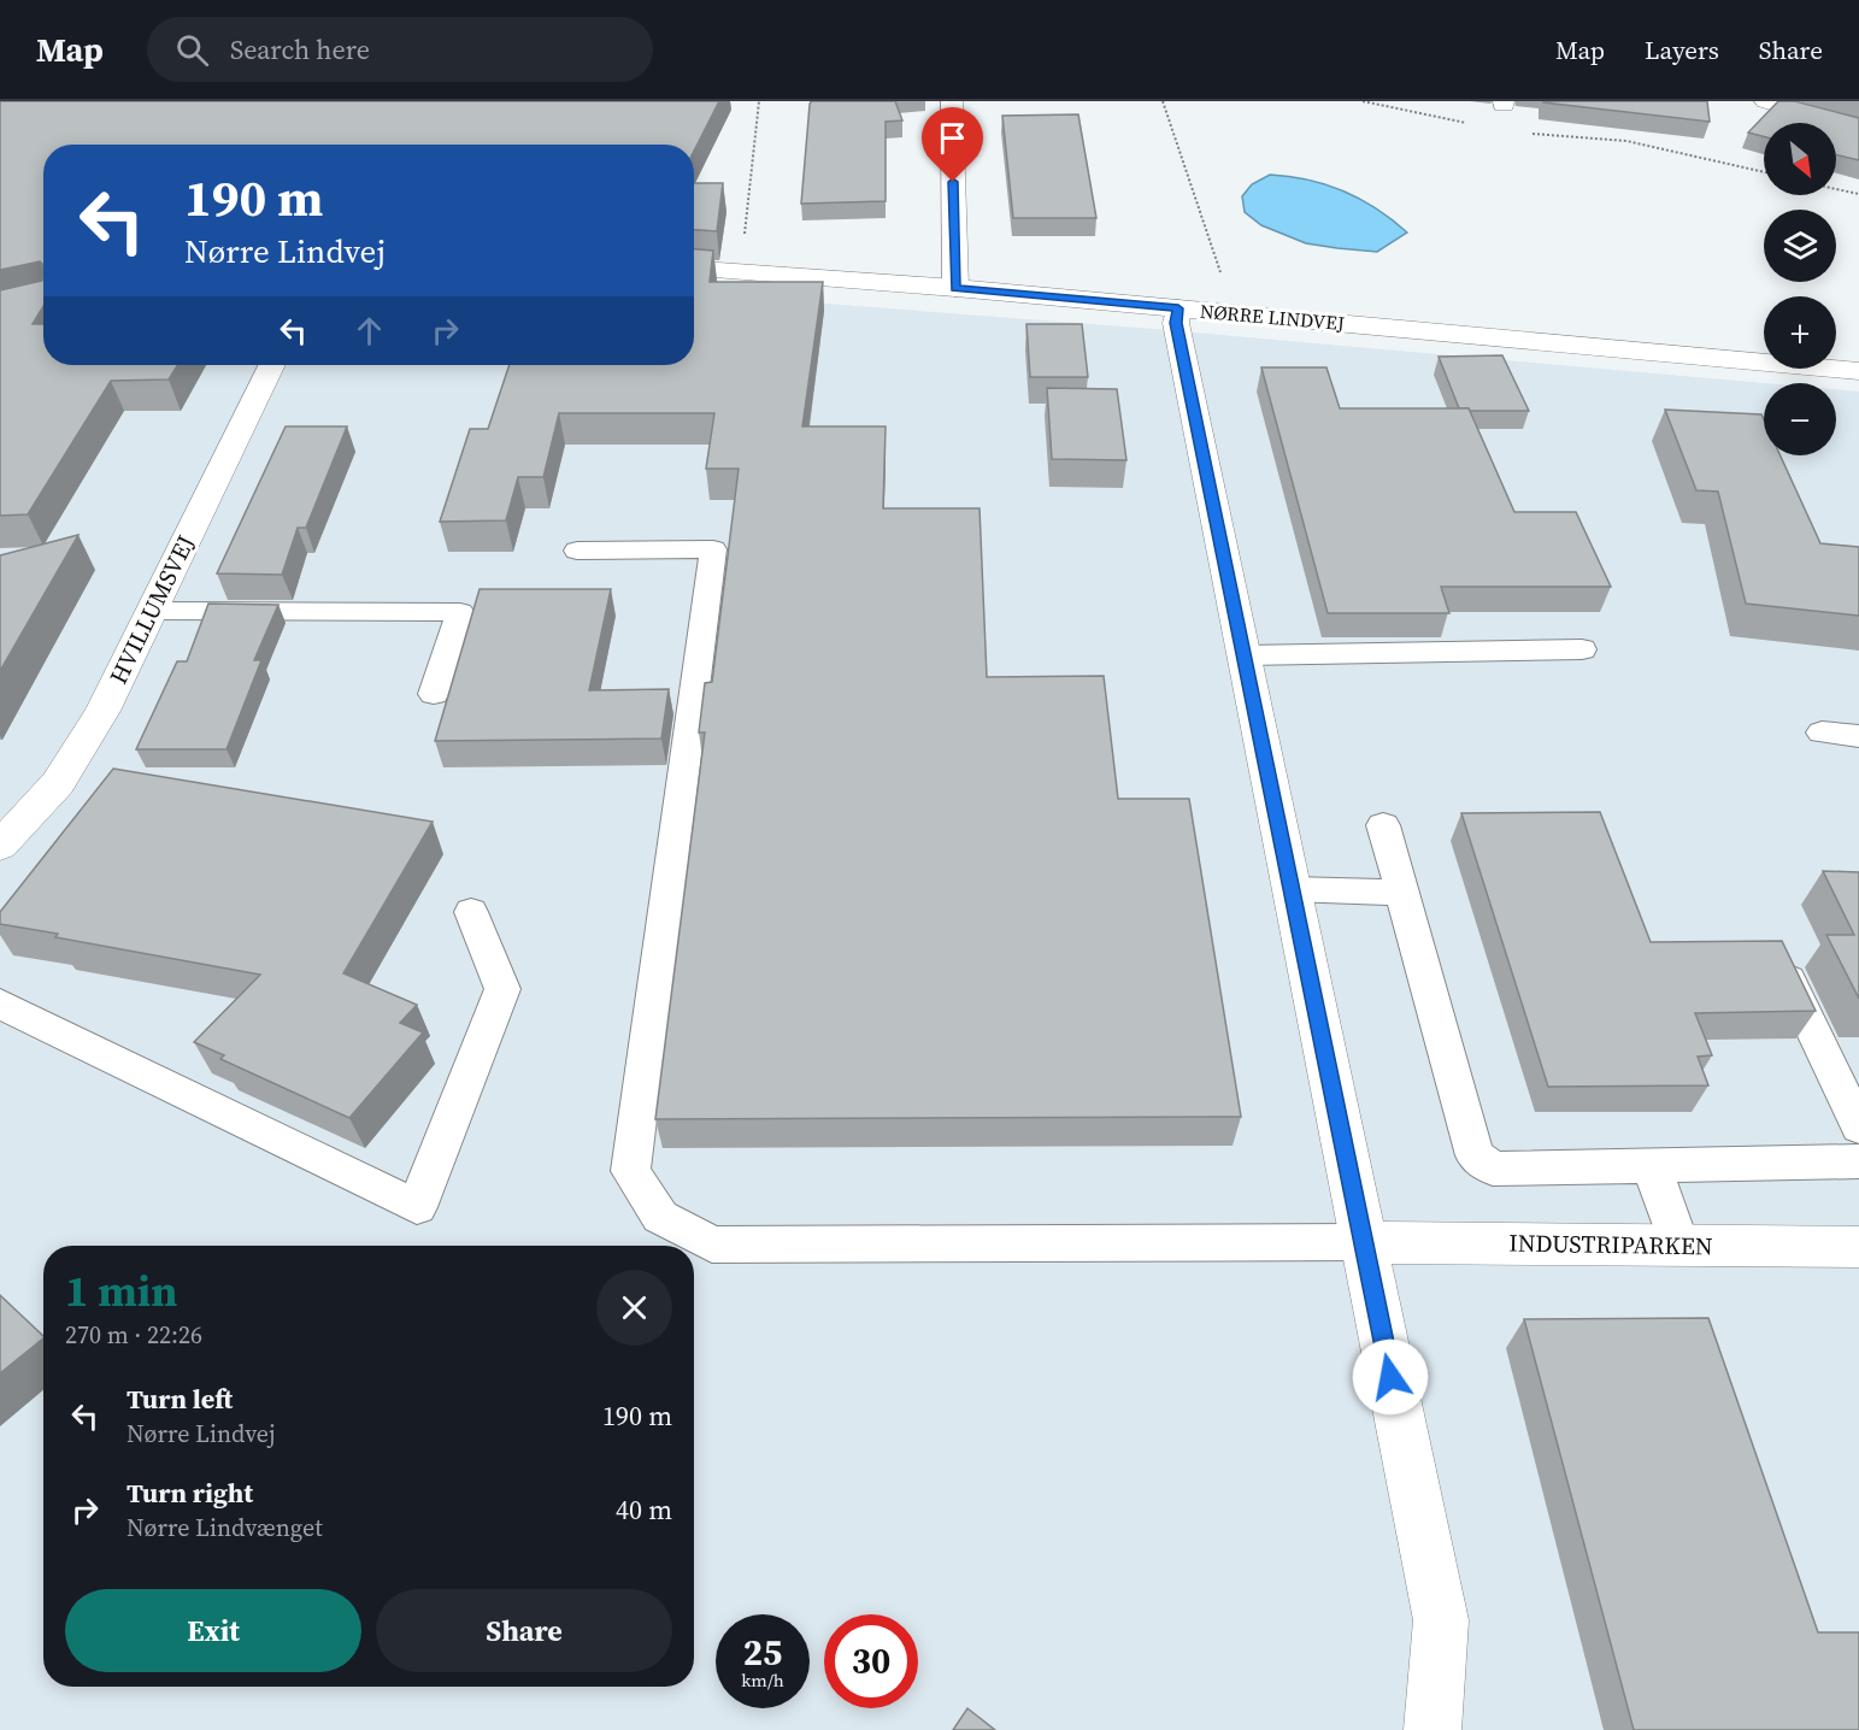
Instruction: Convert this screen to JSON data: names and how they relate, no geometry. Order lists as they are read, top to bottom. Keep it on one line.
{"streets":{"street":["NØRRE LINDVEJ","HVILLUMSVEJ","INDUSTRIPARKEN"]},"north":"bottom right","page":{"header":"Map","search":"Search here","nav":["Map","Layers","Share"],"map_buttons":["+","−"],"turn":["190 m","Nørre Lindvej"],"heading":["1 min","270 m · 22:26"],"list":[{"name":"Turn left","note":"Nørre Lindvej","value":"190 m"},{"name":"Turn right","note":"Nørre Lindvænget","value":"40 m"}],"buttons":["Exit","Share"],"speed":"25 km/h","limit":"30"}}
